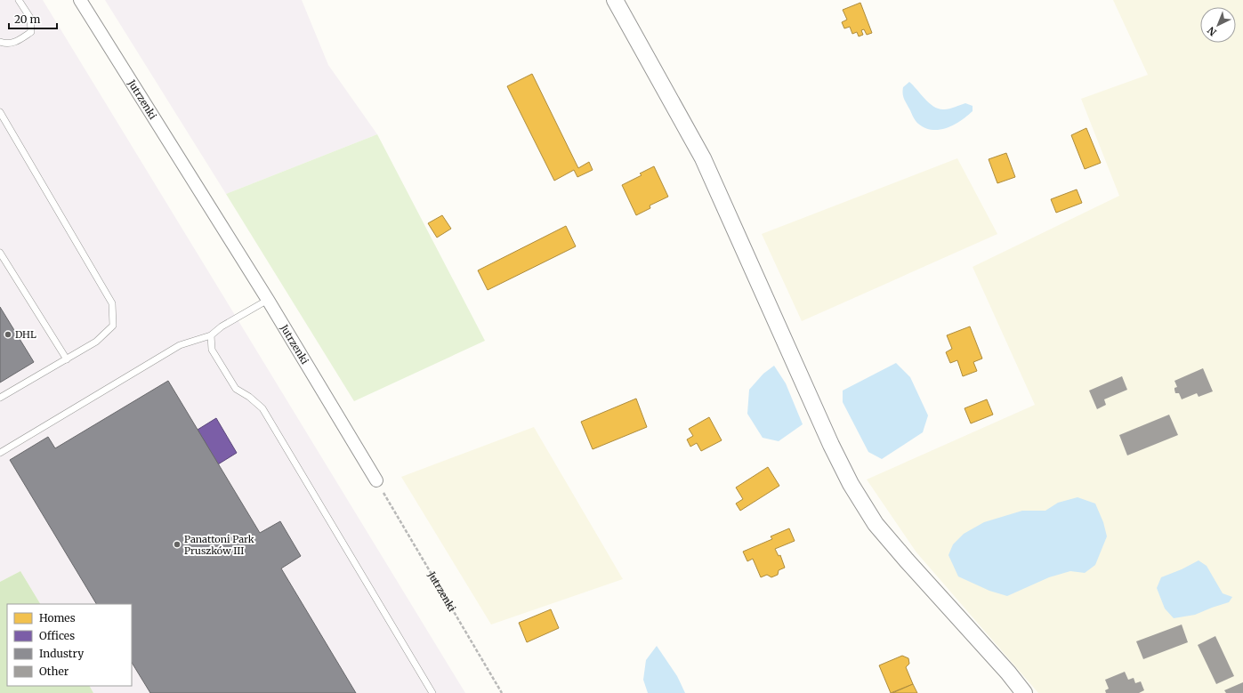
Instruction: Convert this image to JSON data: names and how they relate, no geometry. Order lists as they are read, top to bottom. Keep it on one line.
{"streets":{"street":["Jutrzenki"]},"places":["DHL","Panattoni Park Pruszków III"],"legend":["Homes","Offices","Industry","Other"],"scale_bar":"20 m","north":"bottom left"}
